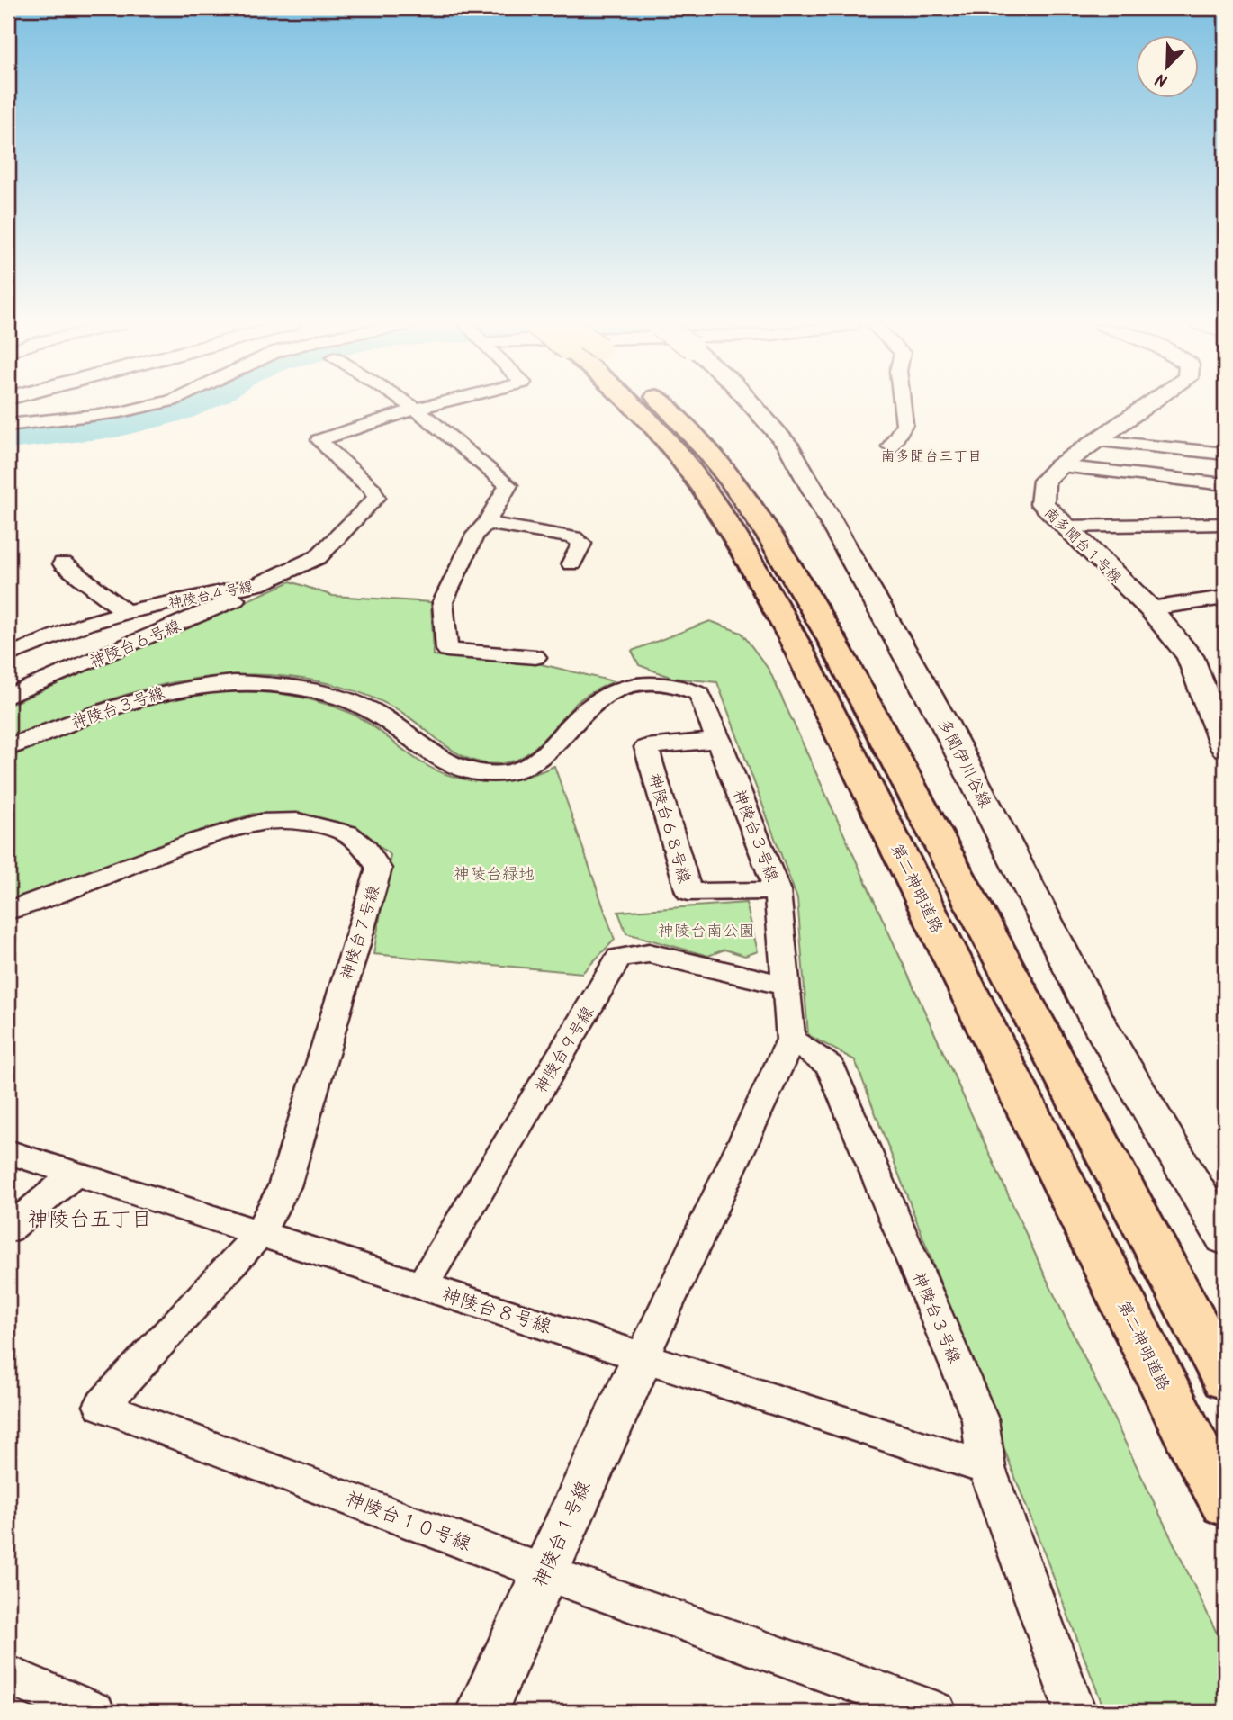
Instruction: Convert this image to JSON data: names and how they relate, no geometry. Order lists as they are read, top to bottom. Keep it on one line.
{"streets":{"highway":["第二神明道路"],"street":["南多聞台１号線","神陵台４号線","神陵台６号線","神陵台３号線","多聞伊川谷線","神陵台６８号線","神陵台７号線","神陵台９号線","神陵台８号線","神陵台１０号線","神陵台１号線"]},"crossings":[["神陵台４号線","神陵台６号線"],["神陵台３号線","神陵台６８号線"],["神陵台３号線","神陵台９号線"],["神陵台３号線","神陵台８号線"],["神陵台７号線","神陵台８号線"],["神陵台７号線","神陵台１０号線"],["神陵台９号線","神陵台８号線"],["神陵台８号線","神陵台１０号線"],["神陵台８号線","神陵台１号線"],["神陵台１０号線","神陵台１号線"]],"districts":["南多聞台三丁目","神陵台五丁目"],"parks":["神陵台緑地","神陵台南公園"],"north":"bottom left"}
